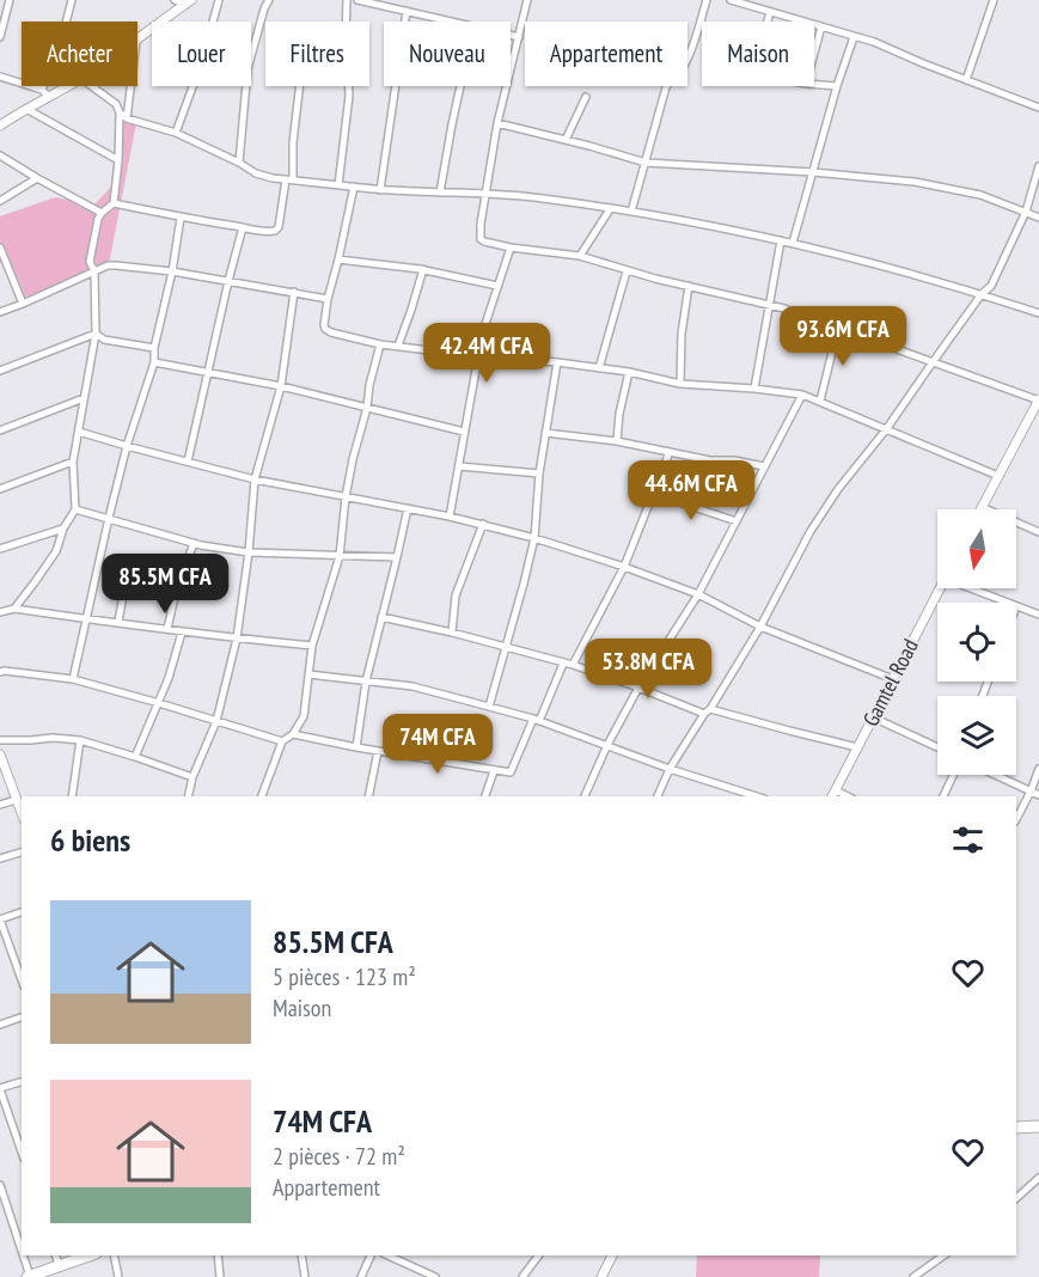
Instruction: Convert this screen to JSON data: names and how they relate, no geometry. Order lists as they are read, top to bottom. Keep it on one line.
{"streets":{"street":["Gamtel Road"]},"north":"bottom","page":{"chip":["Acheter","Louer","Filtres","Nouveau","Appartement","Maison"],"price":["93.6M CFA","42.4M CFA","44.6M CFA","85.5M CFA","53.8M CFA","74M CFA"],"heading":"6 biens","list":[{"name":"85.5M CFA","note":"5 pièces · 123 m² · Maison"},{"name":"74M CFA","note":"2 pièces · 72 m² · Appartement"}]}}
